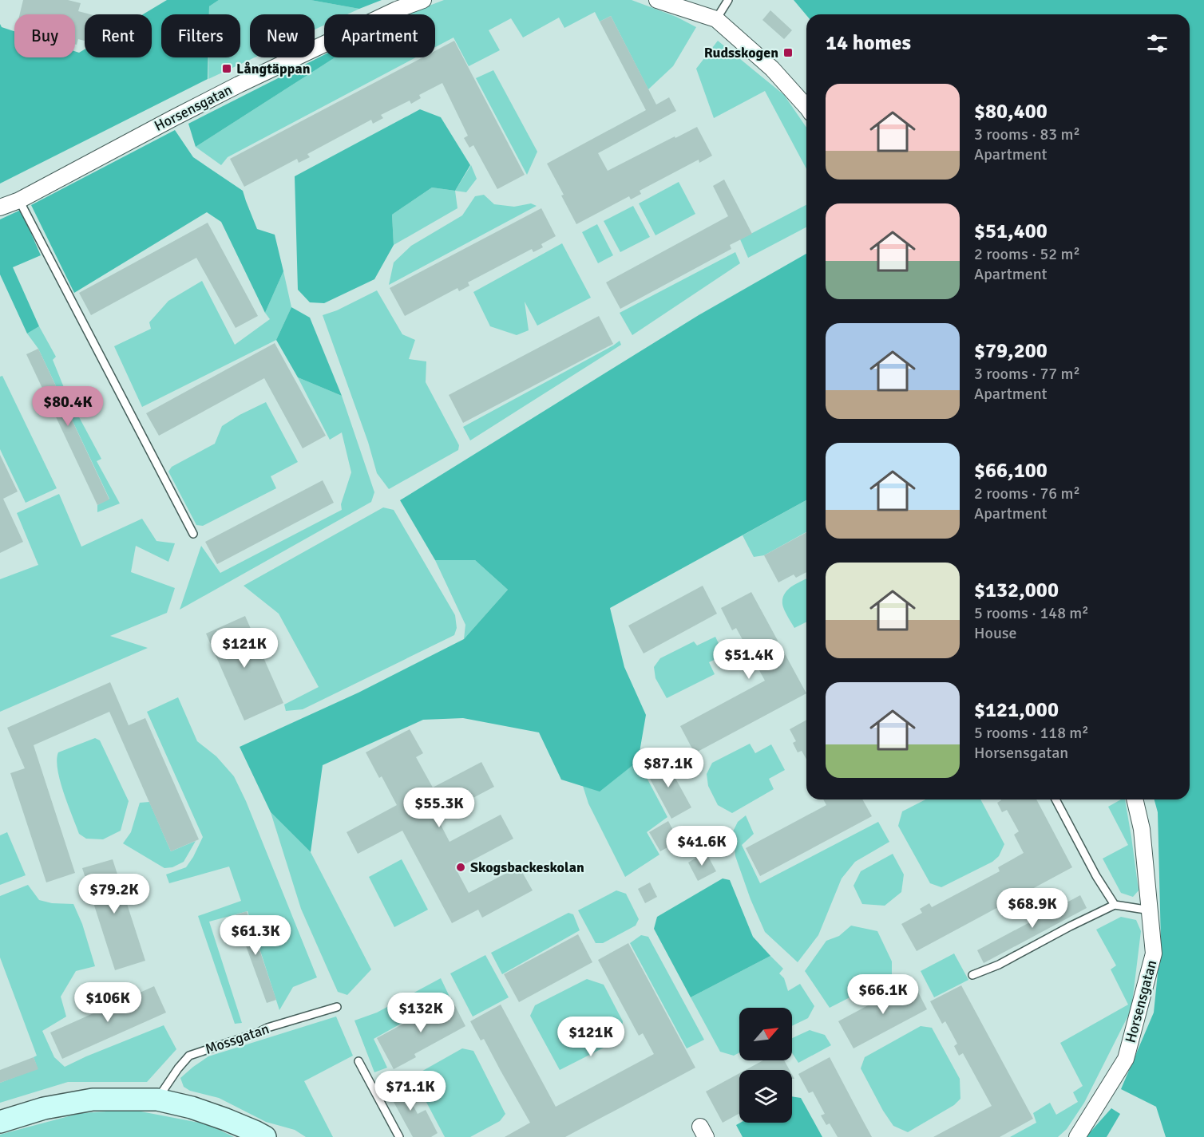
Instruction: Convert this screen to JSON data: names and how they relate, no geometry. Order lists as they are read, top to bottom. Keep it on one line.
{"streets":{"street":["Horsensgatan"],"lane":["Mossgatan"]},"places":{"transit":["Rudsskogen","Långtäppan"],"other":["Skogsbackeskolan"]},"north":"top right","page":{"chip":["Buy","Rent","Filters","New","Apartment"],"heading":"14 homes","list":[{"name":"$80,400","note":"3 rooms · 83 m² · Apartment"},{"name":"$51,400","note":"2 rooms · 52 m² · Apartment"},{"name":"$79,200","note":"3 rooms · 77 m² · Apartment"},{"name":"$66,100","note":"2 rooms · 76 m² · Apartment"},{"name":"$132,000","note":"5 rooms · 148 m² · House"},{"name":"$121,000","note":"5 rooms · 118 m² · Horsensgatan"}],"price":["$80.4K","$121K","$51.4K","$87.1K","$55.3K","$41.6K","$79.2K","$68.9K","$61.3K","$66.1K","$106K","$132K","$121K","$71.1K"]}}
